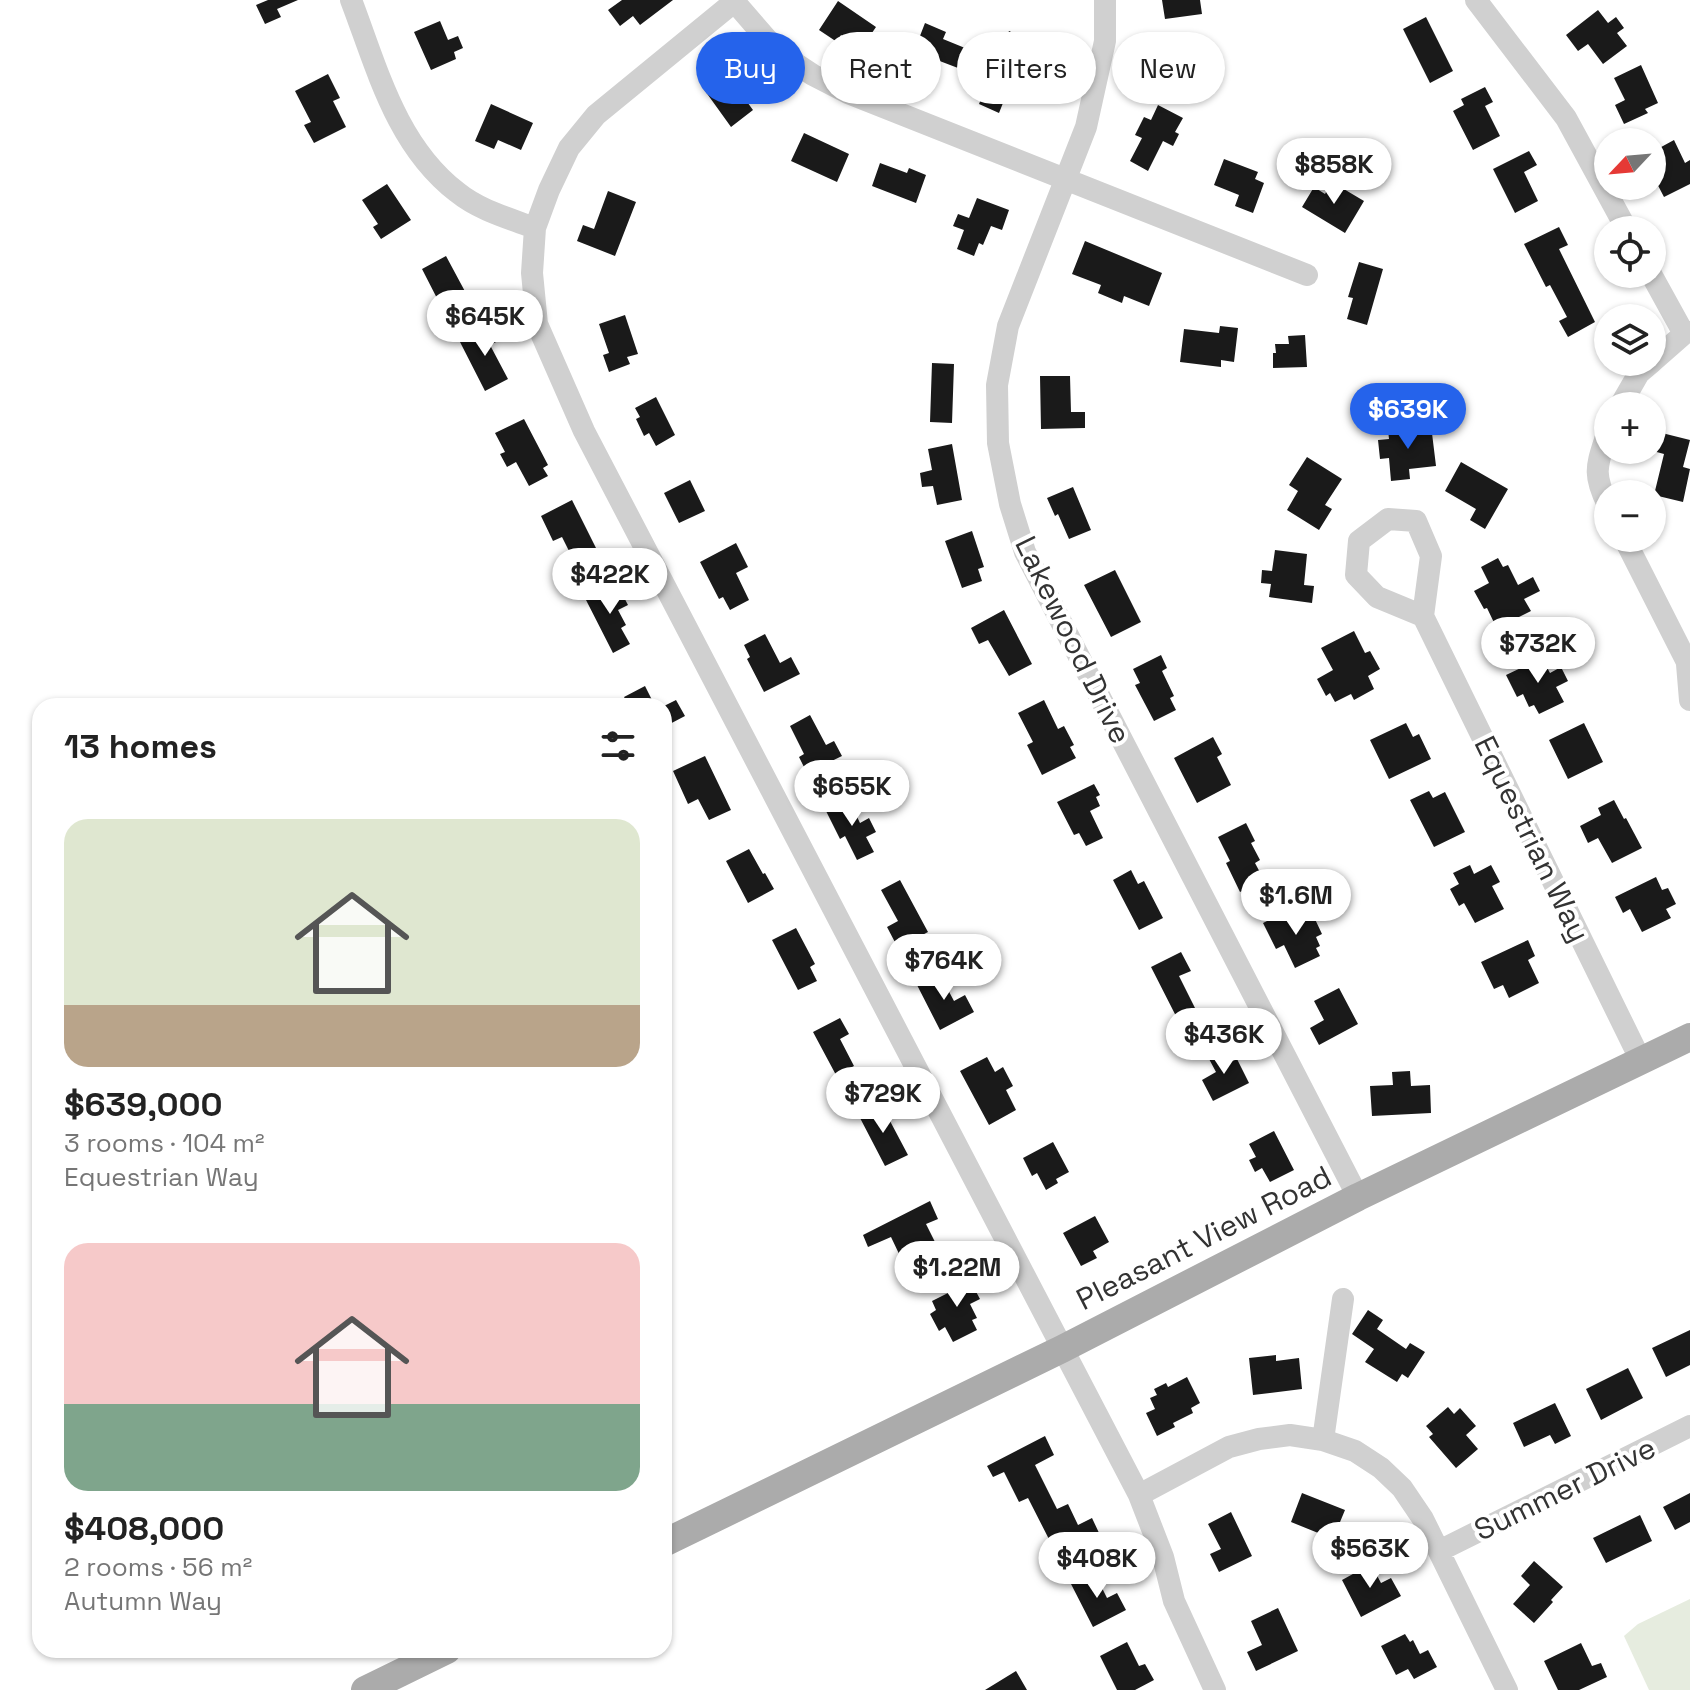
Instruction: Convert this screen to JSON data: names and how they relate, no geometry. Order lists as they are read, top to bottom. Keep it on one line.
{"streets":{"main road":["Pleasant View Road"],"street":["Lakewood Drive","Equestrian Way","Summer Drive"]},"crossings":[["Lakewood Drive","Pleasant View Road"],["Equestrian Way","Pleasant View Road"]],"north":"bottom left","page":{"chip":["Buy","Rent","Filters","New"],"map_buttons":["+","−"],"price":["$858K","$645K","$639K","$422K","$732K","$655K","$1.6M","$764K","$436K","$729K","$1.22M","$563K","$408K"],"heading":"13 homes","list":[{"name":"$639,000","note":"3 rooms · 104 m² · Equestrian Way"},{"name":"$408,000","note":"2 rooms · 56 m² · Autumn Way"}]}}
